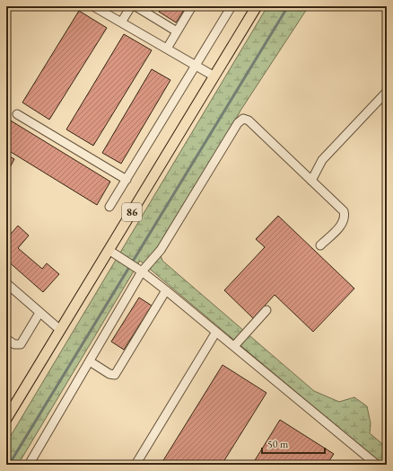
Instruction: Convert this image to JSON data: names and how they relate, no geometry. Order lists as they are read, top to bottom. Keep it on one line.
{"streets":{"main road":["86"]},"scale_bar":"50 m"}
